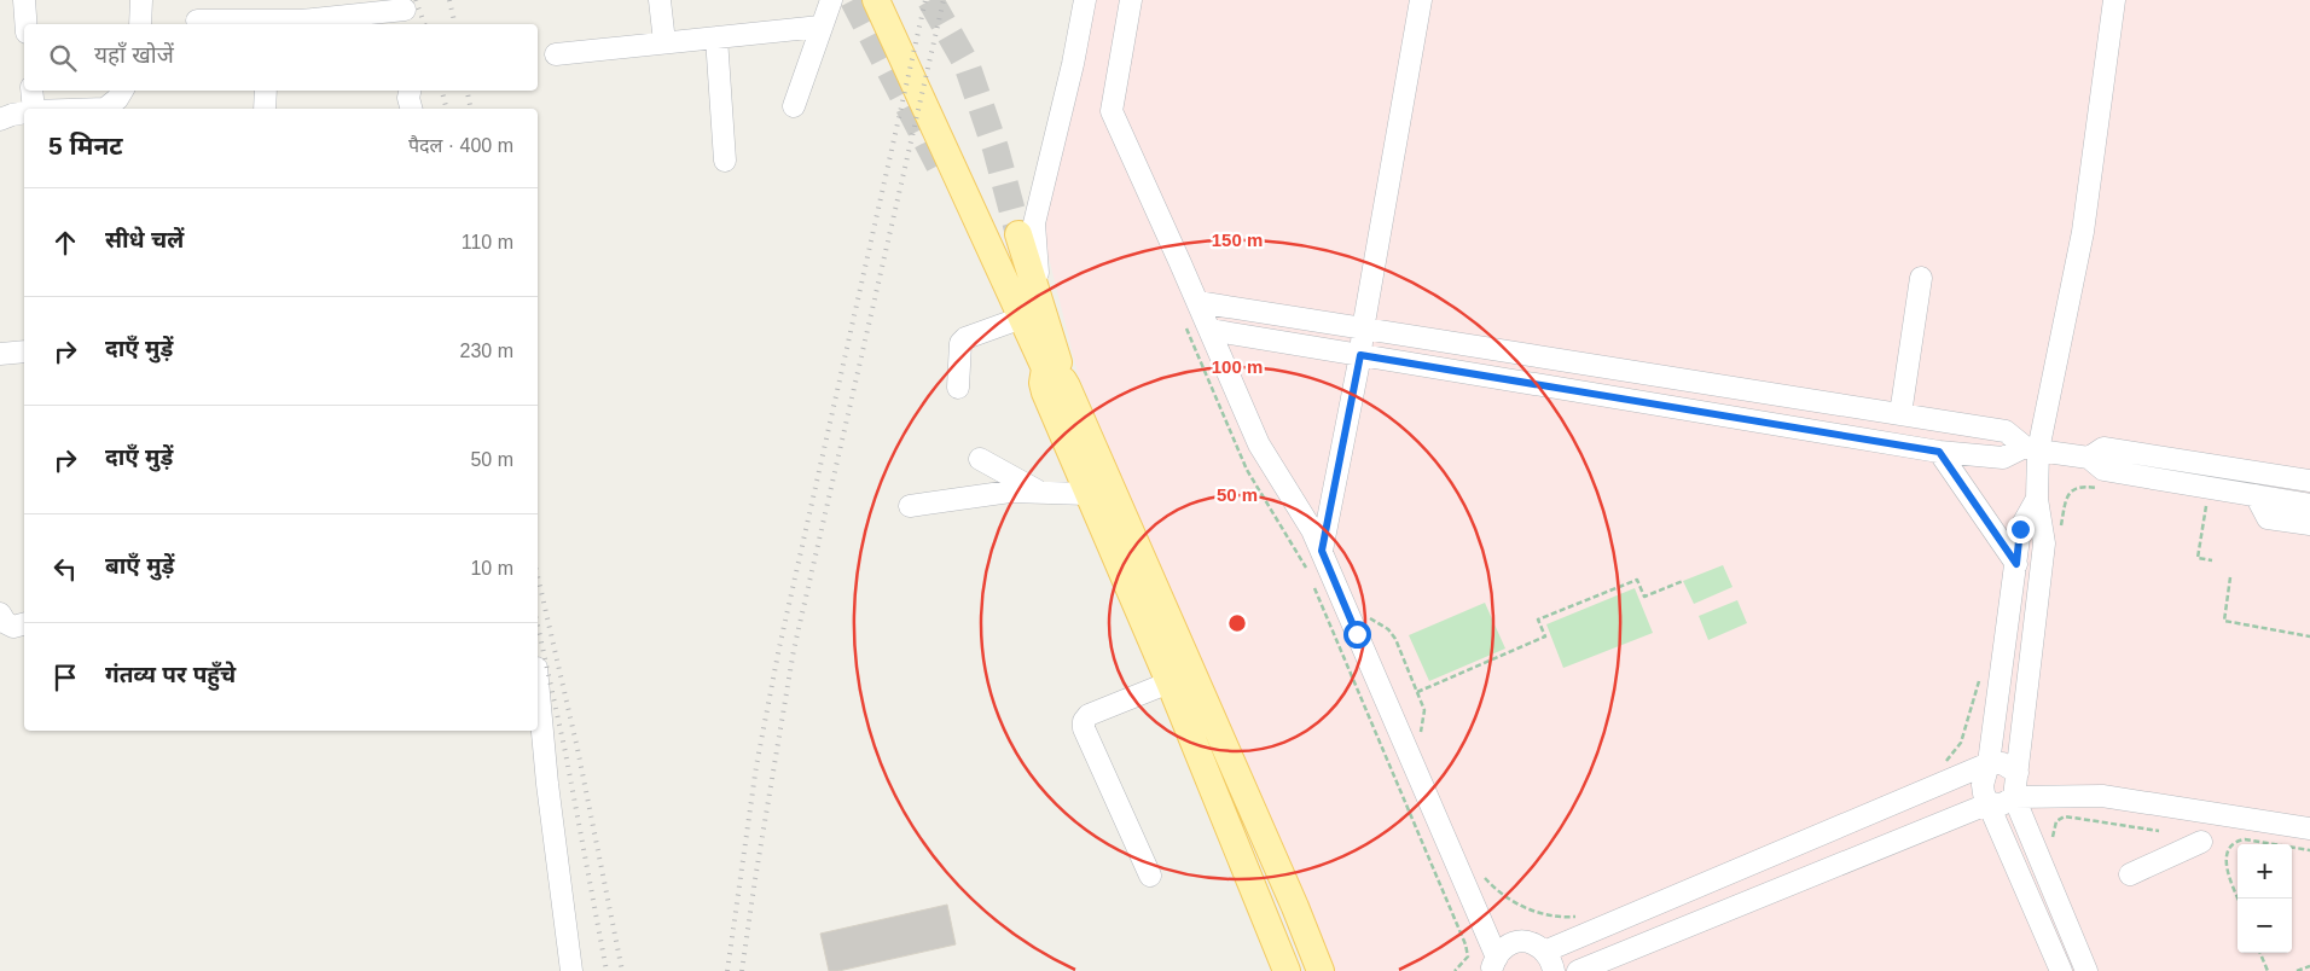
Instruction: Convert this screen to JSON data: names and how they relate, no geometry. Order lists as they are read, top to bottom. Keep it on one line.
{"page":{"search":"यहाँ खोजें","heading":["5 मिनट","पैदल · 400 m"],"list":[["सीधे चलें","110 m"],["दाएँ मुड़ें","230 m"],["दाएँ मुड़ें","50 m"],["बाएँ मुड़ें","10 m"],"गंतव्य पर पहुँचे"],"map_buttons":["+","−"]},"rings":["150 m","100 m","50 m"]}
